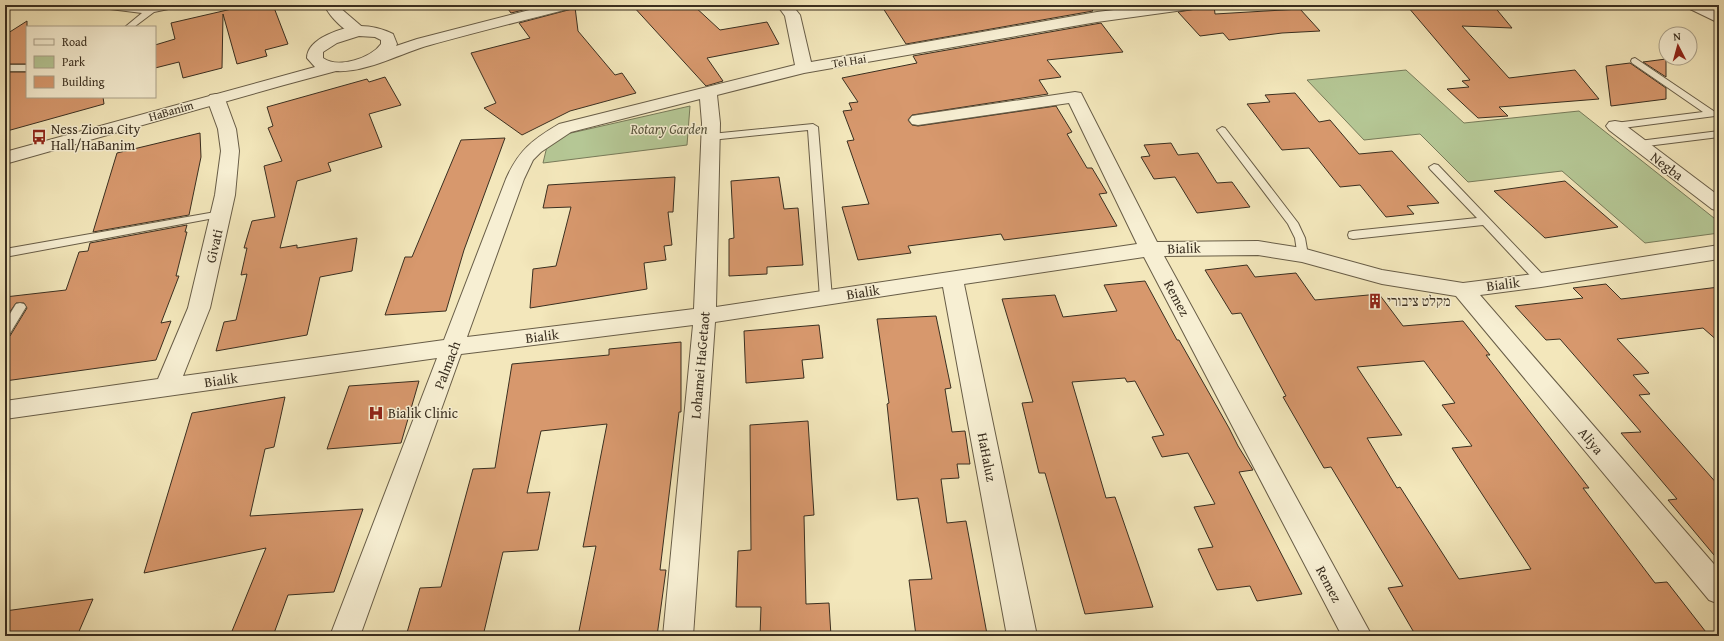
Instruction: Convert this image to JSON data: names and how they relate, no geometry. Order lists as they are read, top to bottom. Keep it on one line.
{"streets":{"street":["Tel Hai","HaBanim","Negba","Givati","Bialik","Remez","Palmach","Lohamei HaGetaot","Aliya","HaHaluz"]},"crossings":[["Tel Hai","Palmach"],["Tel Hai","Lohamei HaGetaot"],["HaBanim","Givati"],["Givati","Bialik"],["Bialik","Remez"],["Bialik","Palmach"],["Bialik","Lohamei HaGetaot"],["Bialik","Aliya"],["Bialik","HaHaluz"]],"parks":["Rotary Garden"],"places":{"bus stop":["Ness Ziona City Hall/HaBanim"],"building":["מקלט ציבורי"],"hospital":["Bialik Clinic"]},"legend":["Road","Park","Building"],"north":"top"}
